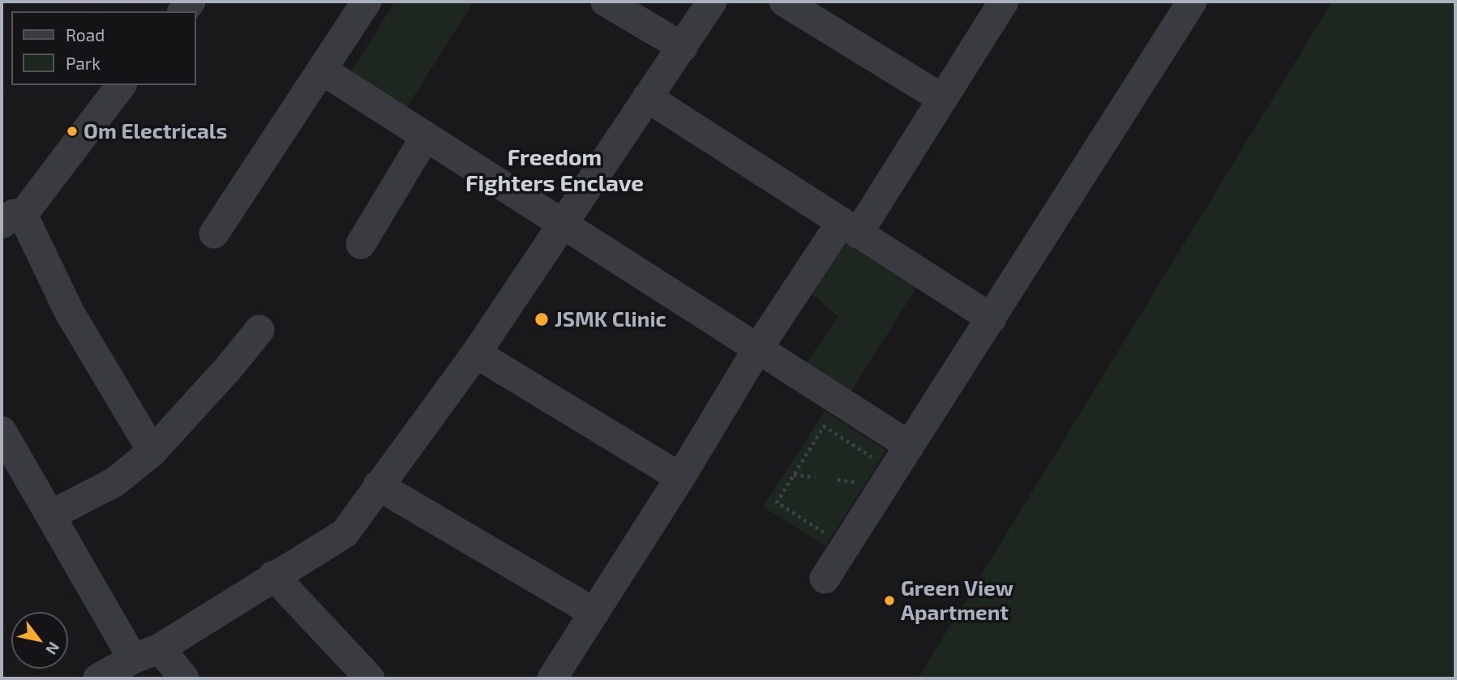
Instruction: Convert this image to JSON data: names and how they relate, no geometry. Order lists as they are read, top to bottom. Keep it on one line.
{"districts":["Freedom Fighters Enclave"],"places":["Om Electricals","JSMK Clinic","Green View Apartment"],"legend":["Road","Park"],"north":"bottom right"}
